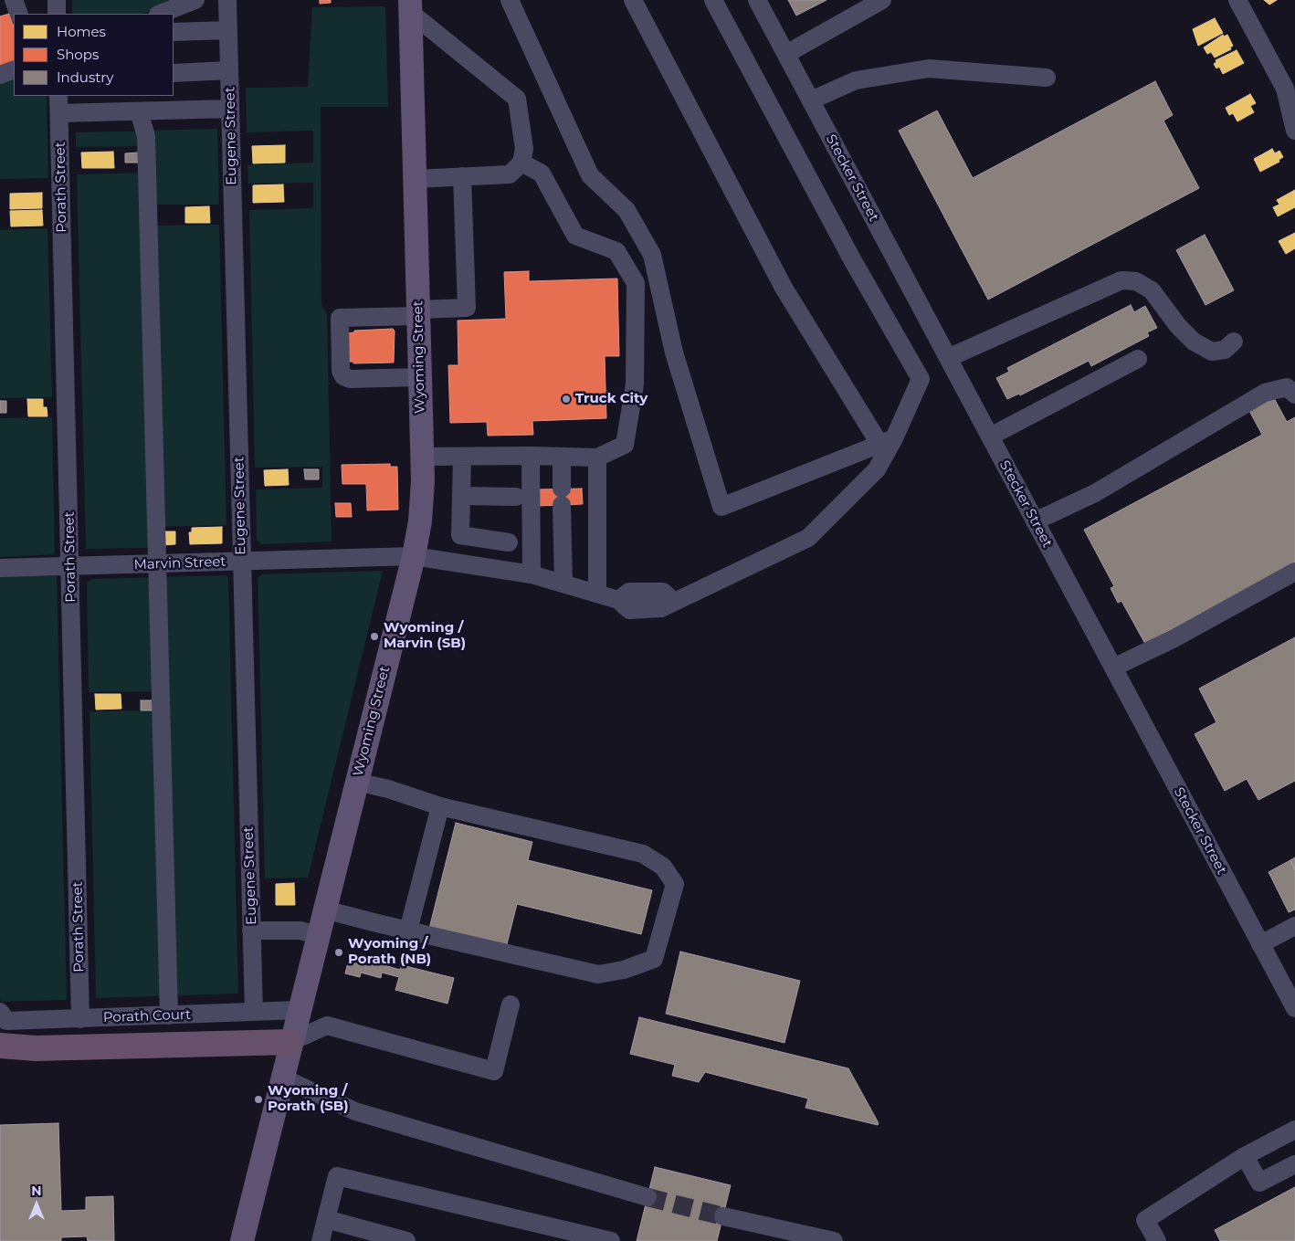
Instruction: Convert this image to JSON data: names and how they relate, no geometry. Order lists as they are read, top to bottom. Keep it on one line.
{"streets":{"main road":["Wyoming Street"],"street":["Eugene Street","Stecker Street","Porath Street","Marvin Street","Porath Court"]},"crossings":[["Eugene Street","Marvin Street"],["Eugene Street","Porath Court"],["Porath Street","Marvin Street"],["Porath Street","Porath Court"],["Wyoming Street","Marvin Street"],["Wyoming Street","Porath Court"]],"places":["Truck City","Wyoming / Marvin (SB)","Wyoming / Porath (NB)","Wyoming / Porath (SB)"],"legend":["Homes","Shops","Industry"],"north":"top"}
